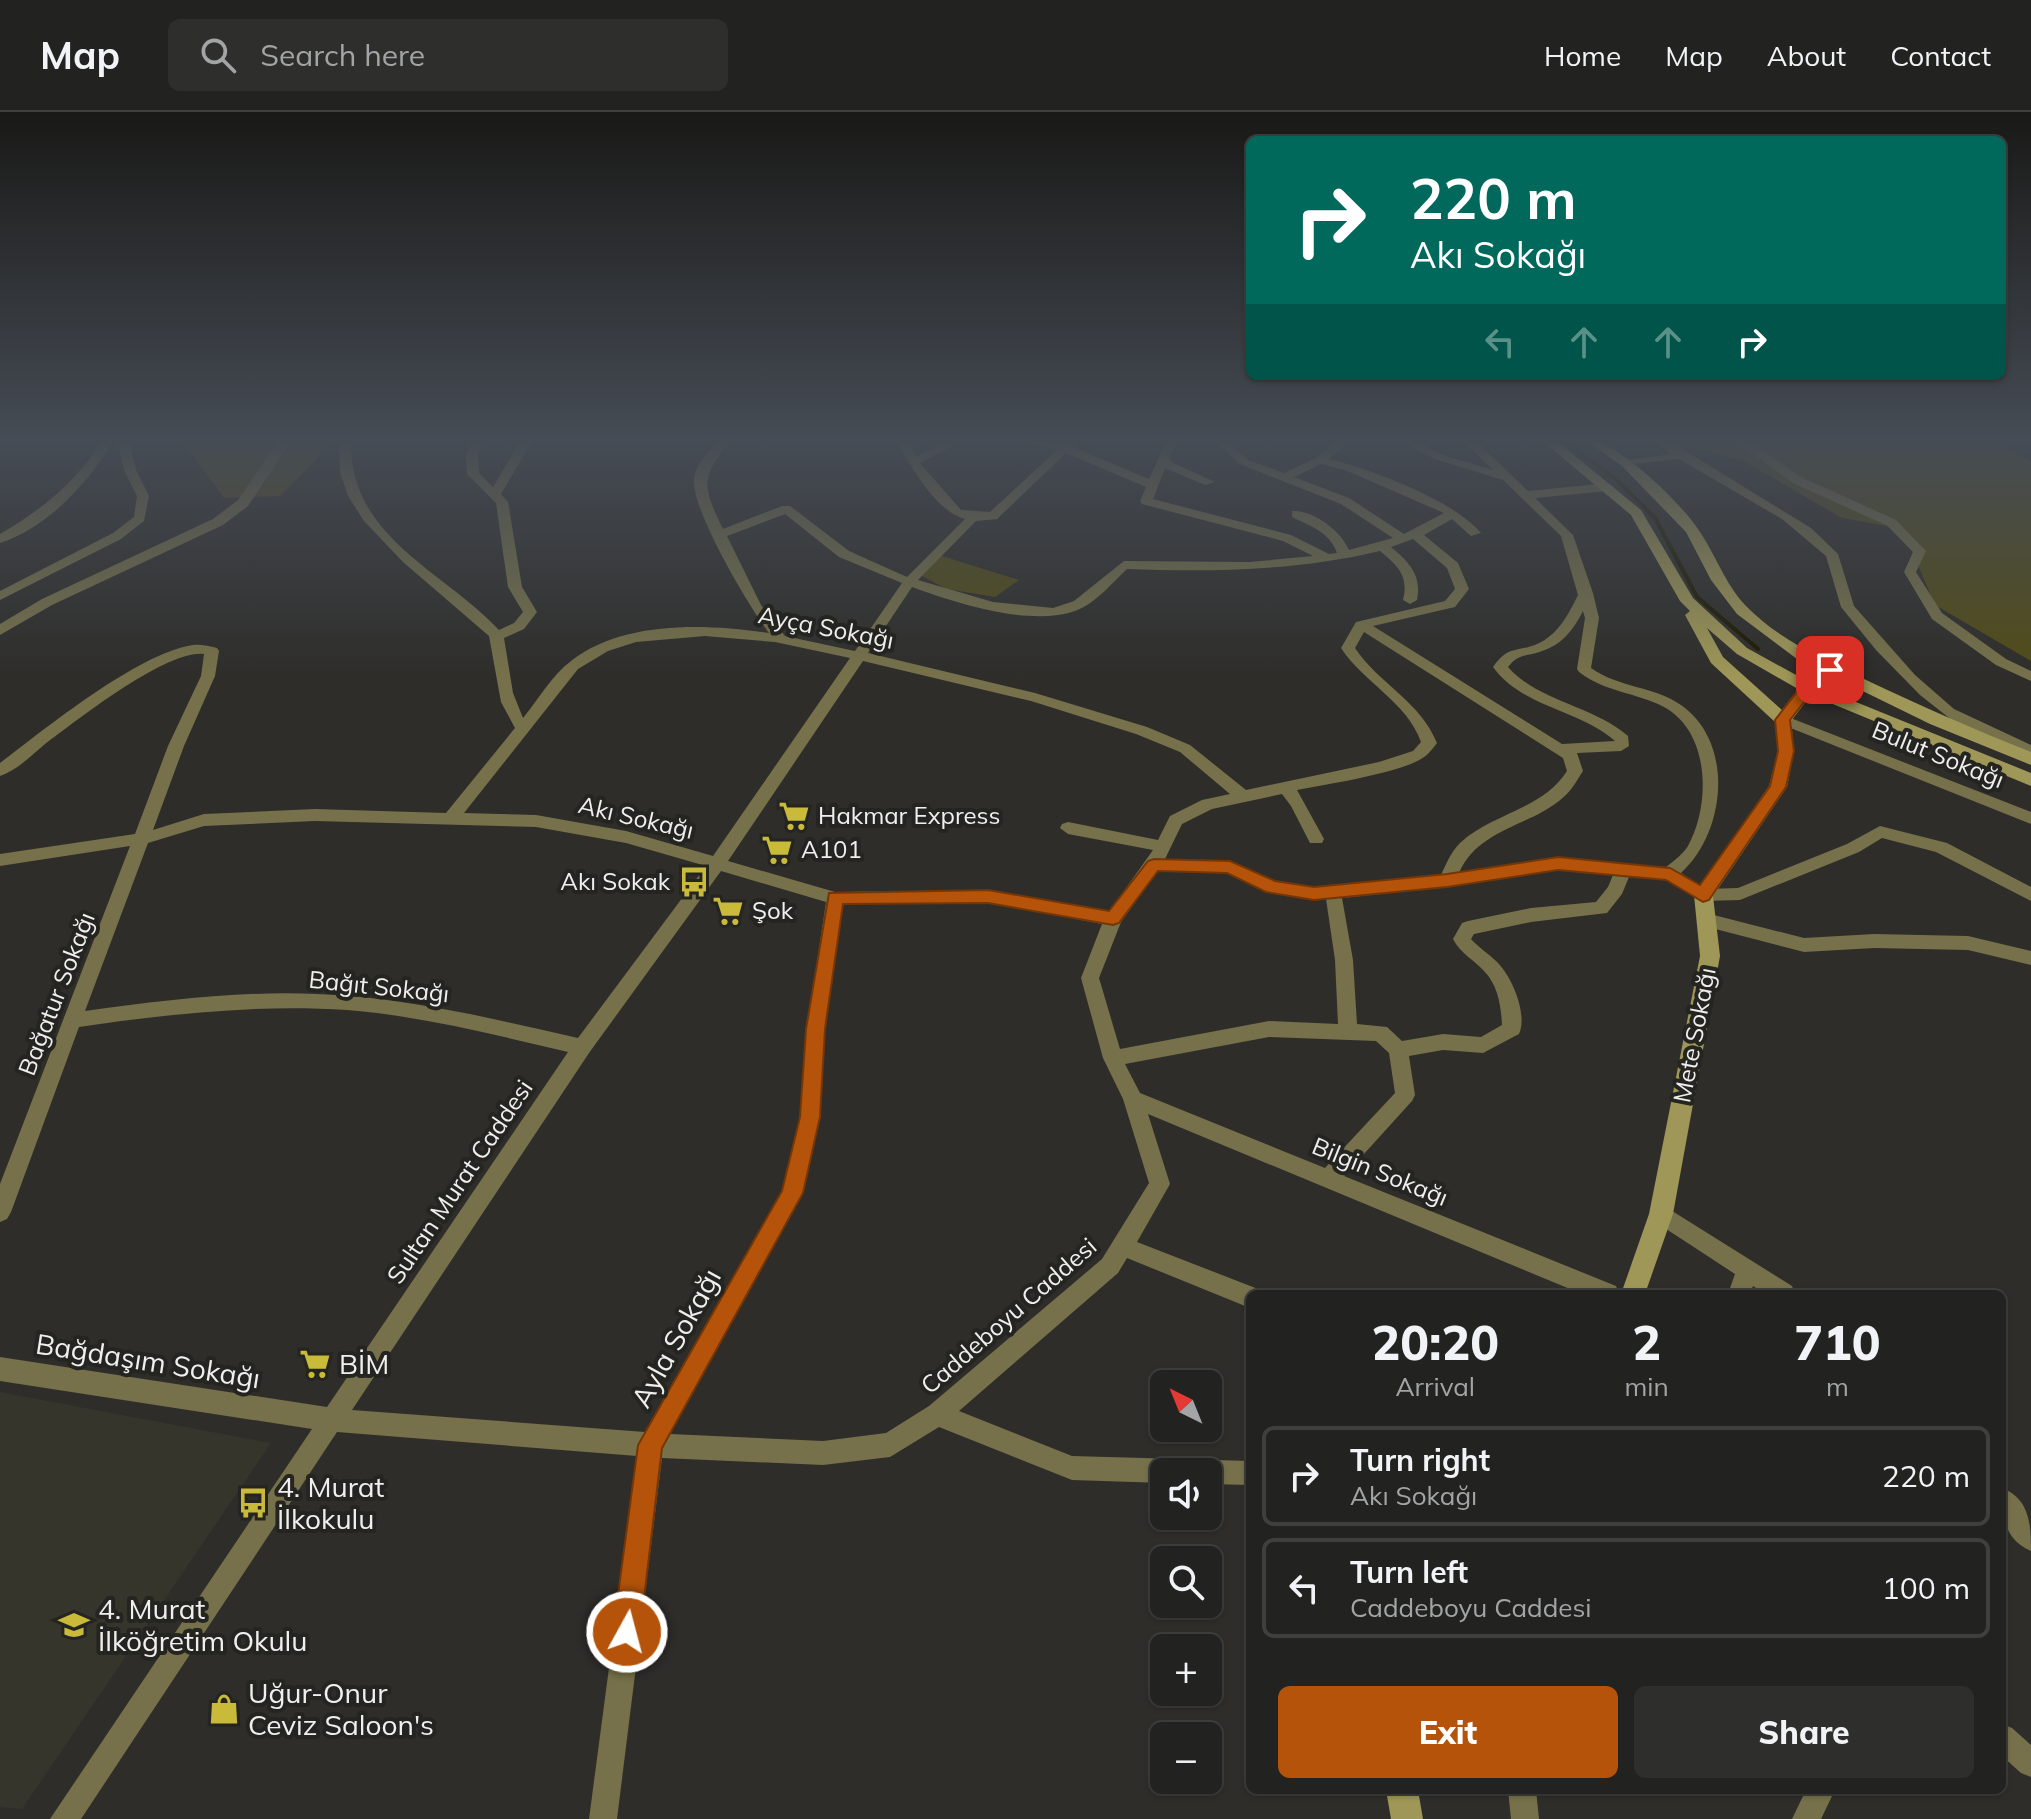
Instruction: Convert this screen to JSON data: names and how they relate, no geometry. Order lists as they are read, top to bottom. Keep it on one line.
{"streets":{"main road":["Mete Sokağı"],"street":["Ayça Sokağı","Bulut Sokağı","Akı Sokağı","Bağıt Sokağı","Bağatur Sokağı","Bilgin Sokağı","Sultan Murat Caddesi","Caddeboyu Caddesi","Ayla Sokağı","Bağdaşım Sokağı"]},"crossings":[["Ayça Sokağı","Akı Sokağı"],["Ayça Sokağı","Sultan Murat Caddesi"],["Ayça Sokağı","Caddeboyu Caddesi"],["Akı Sokağı","Bağatur Sokağı"],["Akı Sokağı","Sultan Murat Caddesi"],["Akı Sokağı","Caddeboyu Caddesi"],["Akı Sokağı","Ayla Sokağı"],["Bağıt Sokağı","Bağatur Sokağı"],["Bağıt Sokağı","Sultan Murat Caddesi"],["Bilgin Sokağı","Caddeboyu Caddesi"],["Sultan Murat Caddesi","Caddeboyu Caddesi"],["Sultan Murat Caddesi","Bağdaşım Sokağı"],["Caddeboyu Caddesi","Ayla Sokağı"],["Caddeboyu Caddesi","Bağdaşım Sokağı"]],"places":{"supermarket":["Hakmar Express","A101","Şok","BİM"],"bus stop":["Akı Sokak","4. Murat İlkokulu"],"school or university":["4. Murat İlköğretim Okulu"],"shop":["Uğur-Onur Ceviz Saloon's"]},"north":"top left","page":{"header":"Map","search":"Search here","nav":["Home","Map","About","Contact"],"turn":["220 m","Akı Sokağı"],"eta":["20:20","Arrival","2","min","710","m"],"map_buttons":["+","−"],"list":[{"name":"Turn right","note":"Akı Sokağı","value":"220 m"},{"name":"Turn left","note":"Caddeboyu Caddesi","value":"100 m"}],"buttons":["Exit","Share"]}}
